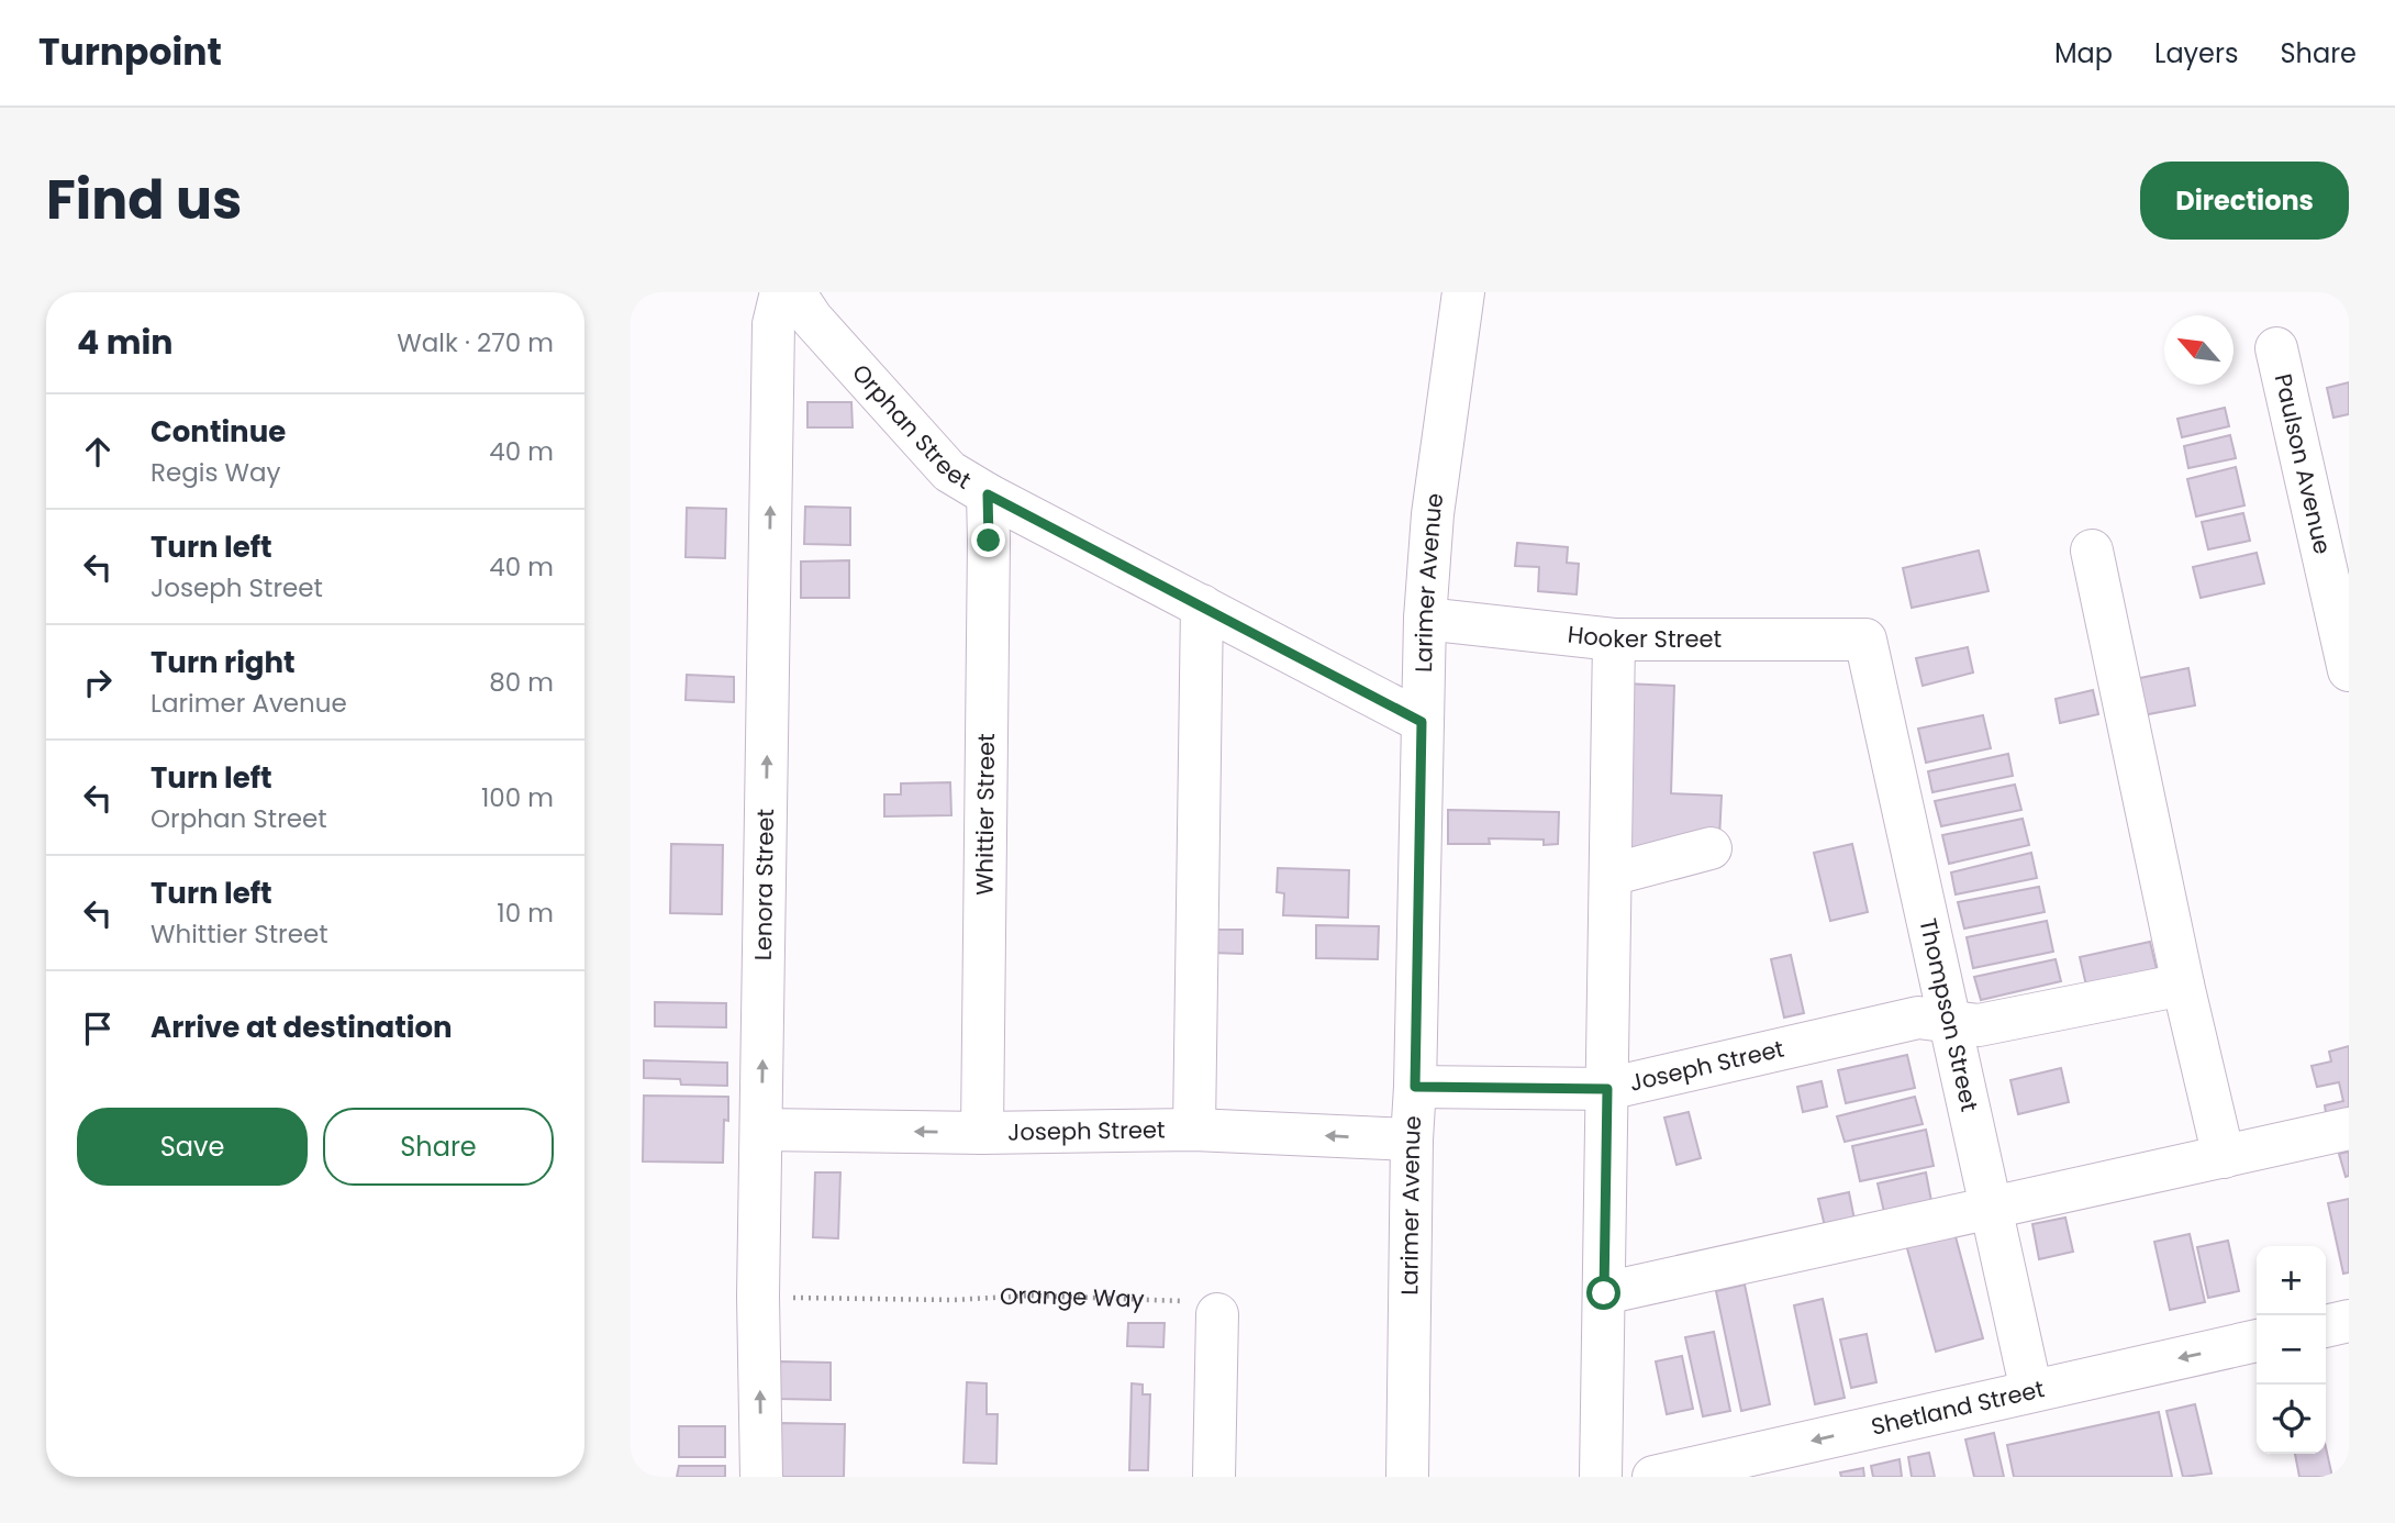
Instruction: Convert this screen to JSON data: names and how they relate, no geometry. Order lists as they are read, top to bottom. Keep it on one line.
{"streets":{"street":["Orphan Street","Paulson Avenue","Larimer Avenue","Hooker Street","Whittier Street","Lenora Street","Thompson Street","Joseph Street","Shetland Street"],"path":["Orange Way"]},"crossings":[["Orphan Street","Larimer Avenue"],["Orphan Street","Whittier Street"],["Larimer Avenue","Hooker Street"],["Larimer Avenue","Joseph Street"],["Hooker Street","Thompson Street"],["Whittier Street","Joseph Street"],["Lenora Street","Joseph Street"],["Lenora Street","Orange Way"],["Thompson Street","Joseph Street"],["Thompson Street","Shetland Street"]],"one_way":["Lenora Street"],"north":"top left","page":{"header":"Turnpoint","nav":["Map","Layers","Share"],"title":"Find us","buttons":["Directions",["Save","Share"]],"heading":["4 min","Walk · 270 m"],"list":[["Continue","Regis Way","40 m"],["Turn left","Joseph Street","40 m"],["Turn right","Larimer Avenue","80 m"],["Turn left","Orphan Street","100 m"],["Turn left","Whittier Street","10 m"],"Arrive at destination"],"map_buttons":["+","−"]}}
